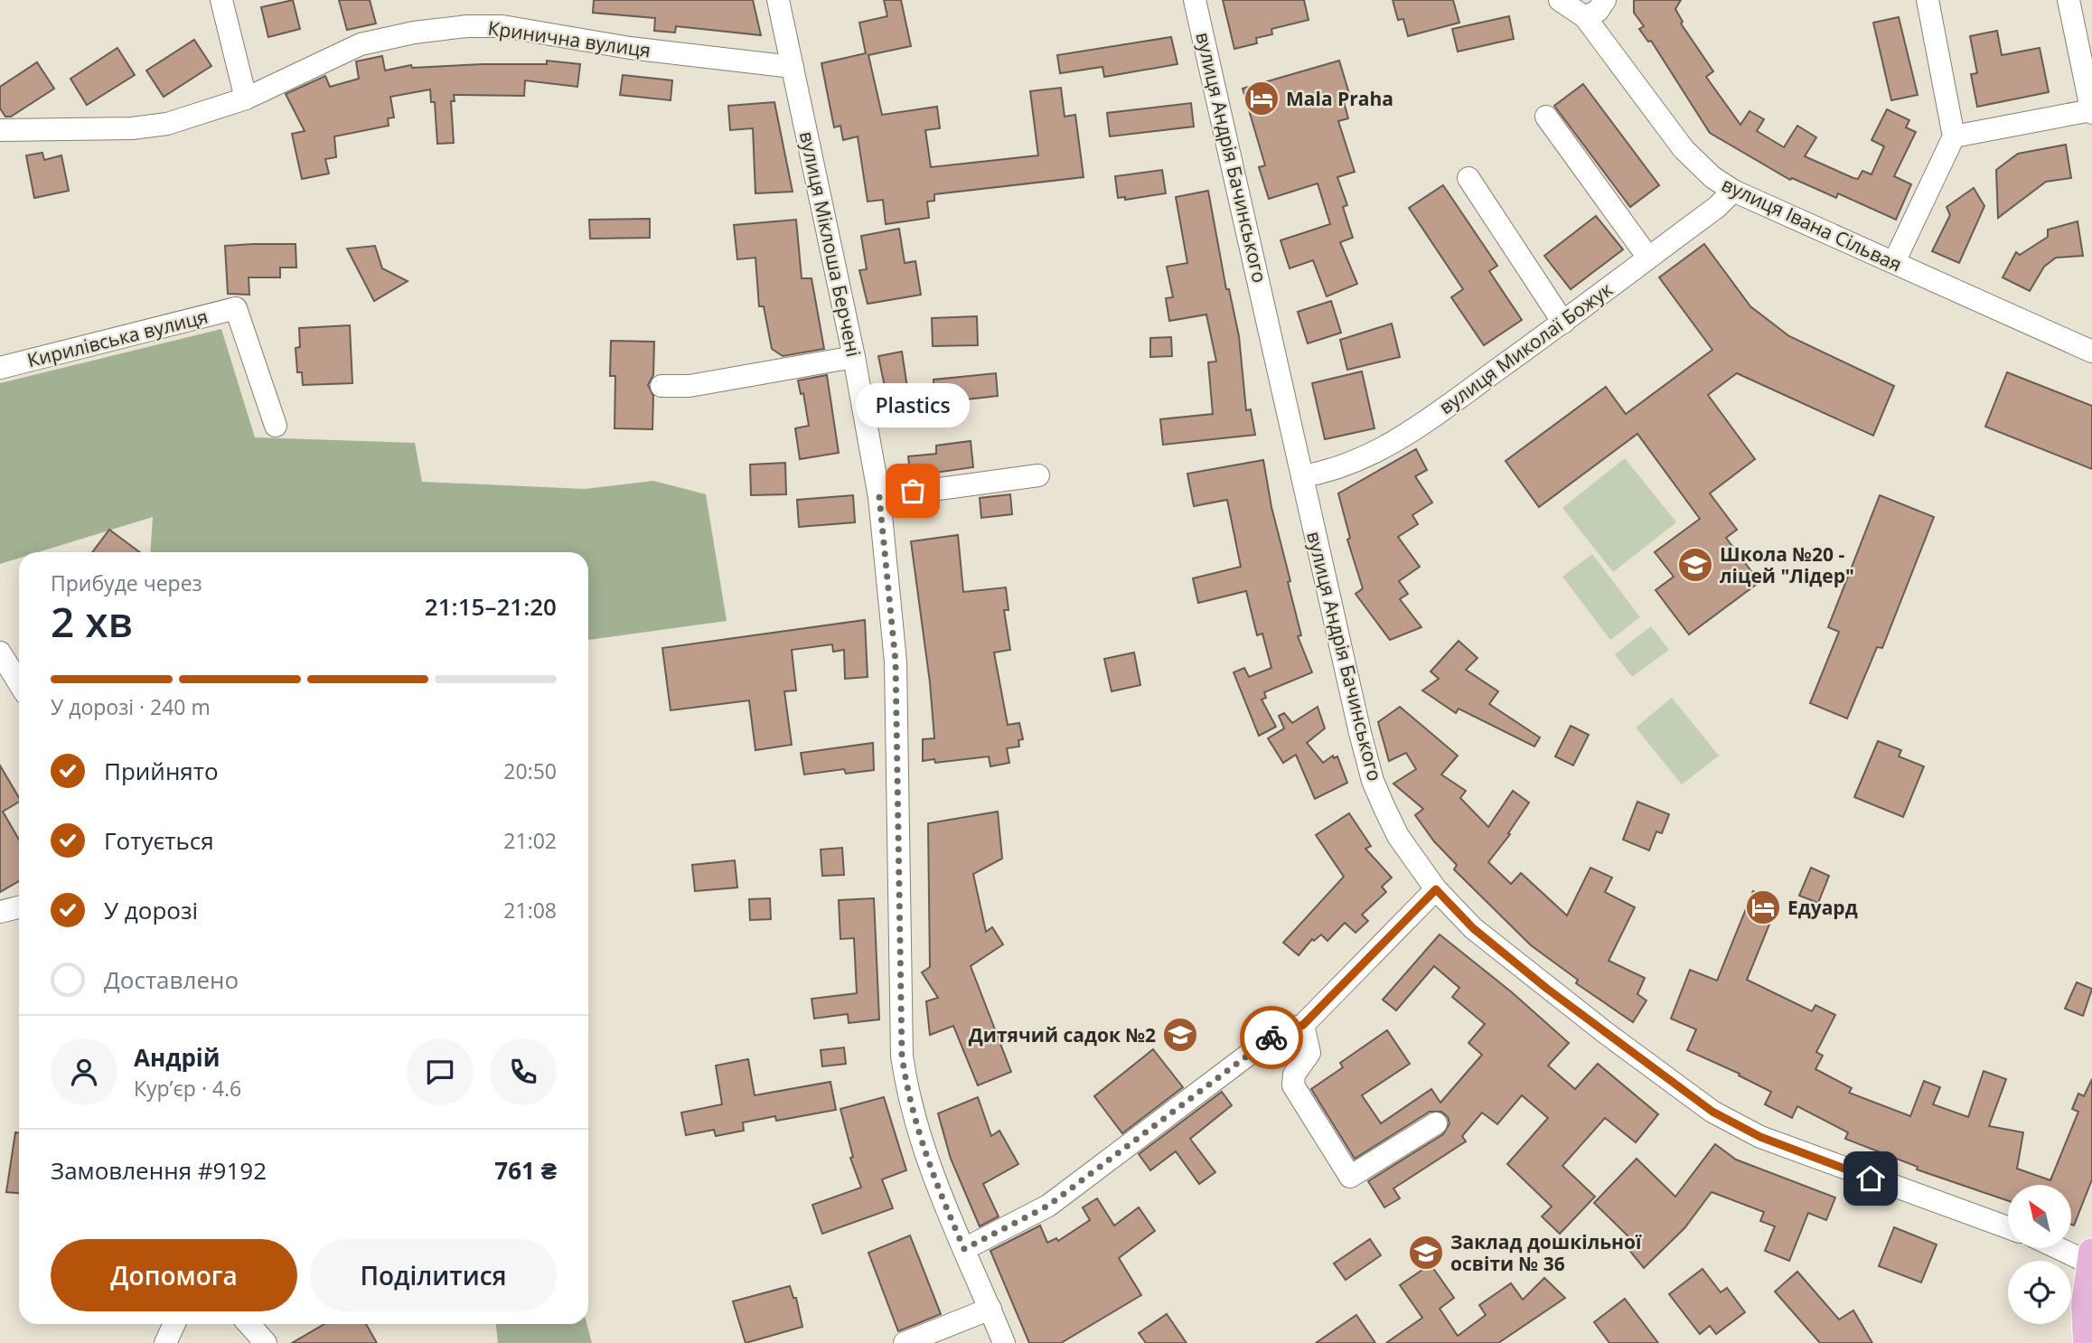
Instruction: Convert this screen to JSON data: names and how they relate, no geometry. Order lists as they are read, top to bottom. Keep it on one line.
{"streets":{"street":["Кринична вулиця","вулиця Андрія Бачинського","вулиця Івана Сільвая","вулиця Міклоша Берчені","Кирилівська вулиця","вулиця Миколаї Божук"]},"crossings":[["Кринична вулиця","вулиця Міклоша Берчені"],["вулиця Андрія Бачинського","вулиця Миколаї Божук"],["вулиця Івана Сільвая","вулиця Миколаї Божук"]],"places":{"hotel":["Mala Praha","Едуард"],"other":["Plastics"],"school or university":["Школа №20 - ліцей \"Лідер\"","Дитячий садок №2","Заклад дошкільної освіти № 36"]},"north":"top left","page":{"bubble":"Plastics","heading":["2 хв","Прибуде через","21:15–21:20"],"panel":["Андрій","Кур’єр · 4.6","Замовлення #9192","761 ₴"],"bar":"У дорозі · 240 m","list":[["Прийнято","20:50"],["Готується","21:02"],["У дорозі","21:08"],"Доставлено"],"buttons":["Допомога","Поділитися"]}}
